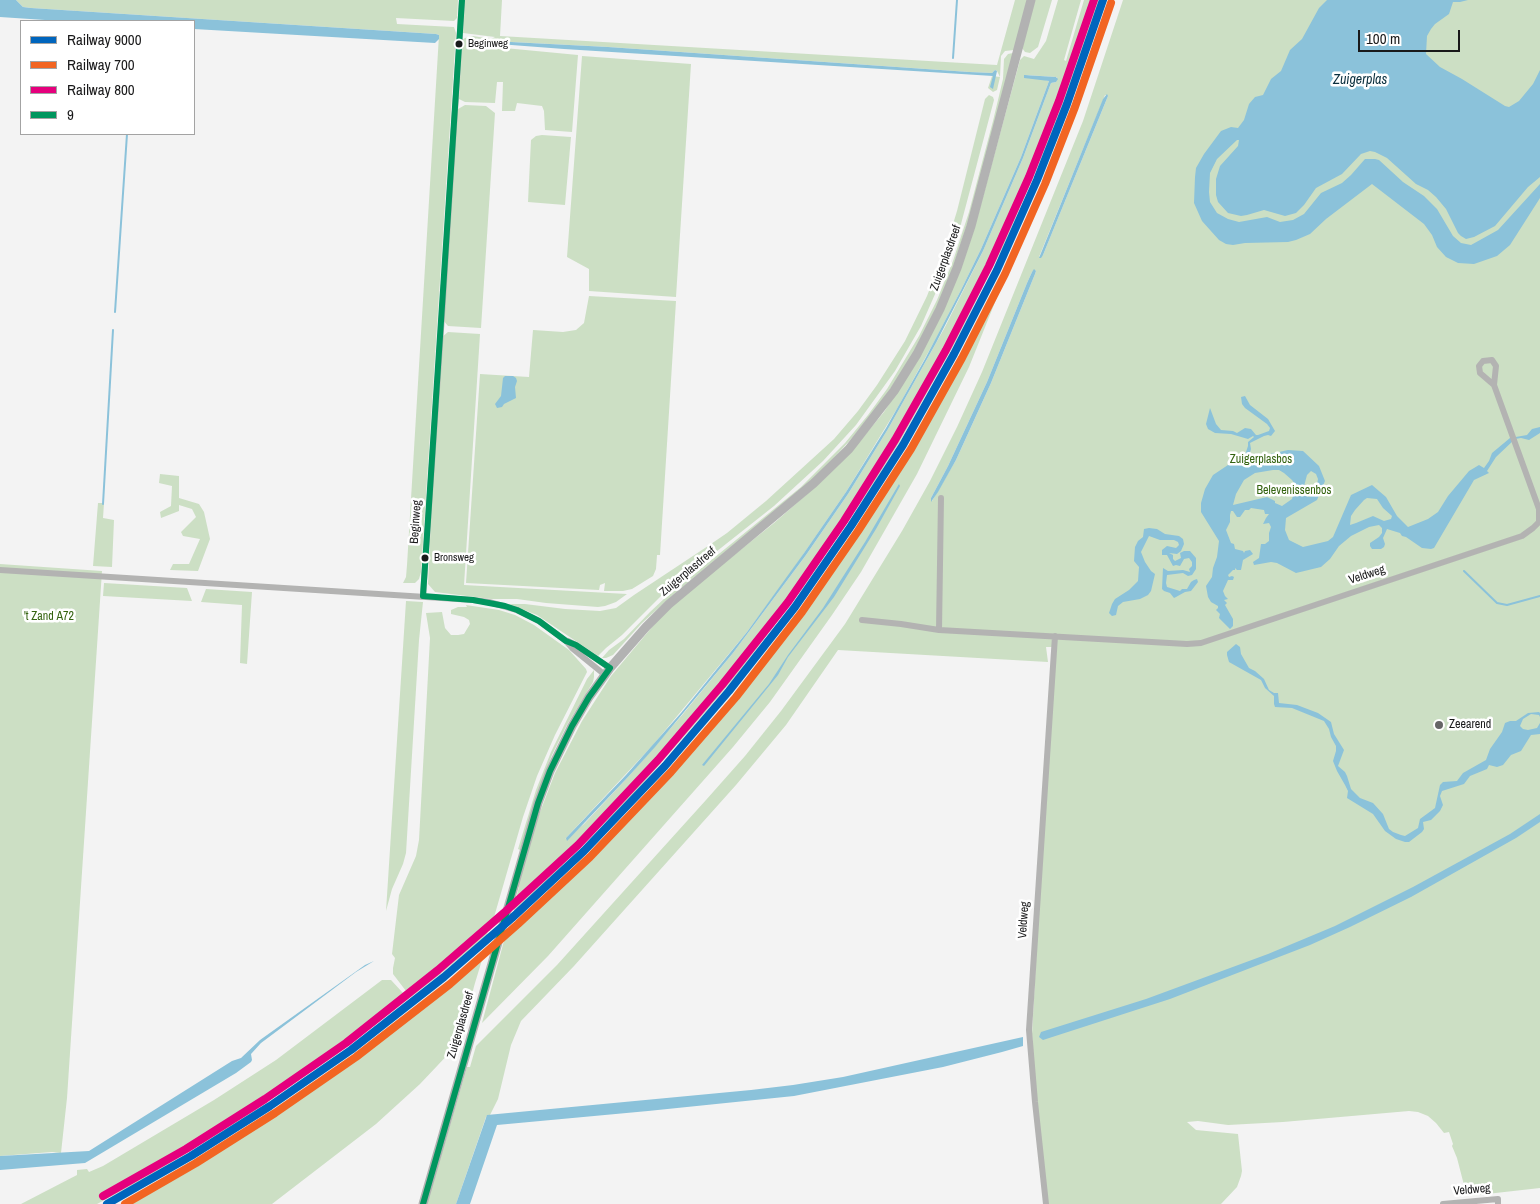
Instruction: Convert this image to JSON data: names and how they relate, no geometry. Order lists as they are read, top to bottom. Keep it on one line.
{"streets":{"main road":["Zuigerplasdreef"],"street":["Beginweg","Veldweg"]},"water":["Zuigerplas"],"parks":["Zuigerplasbos","Belevenissenbos","'t Zand A72"],"places":["Beginweg","Bronsweg","Zeearend"],"lines":["rail line 9000","rail line 800","transit line 9","rail line 700"],"legend":["Railway 9000","Railway 700","Railway 800","9"],"scale_bar":"100 m"}
